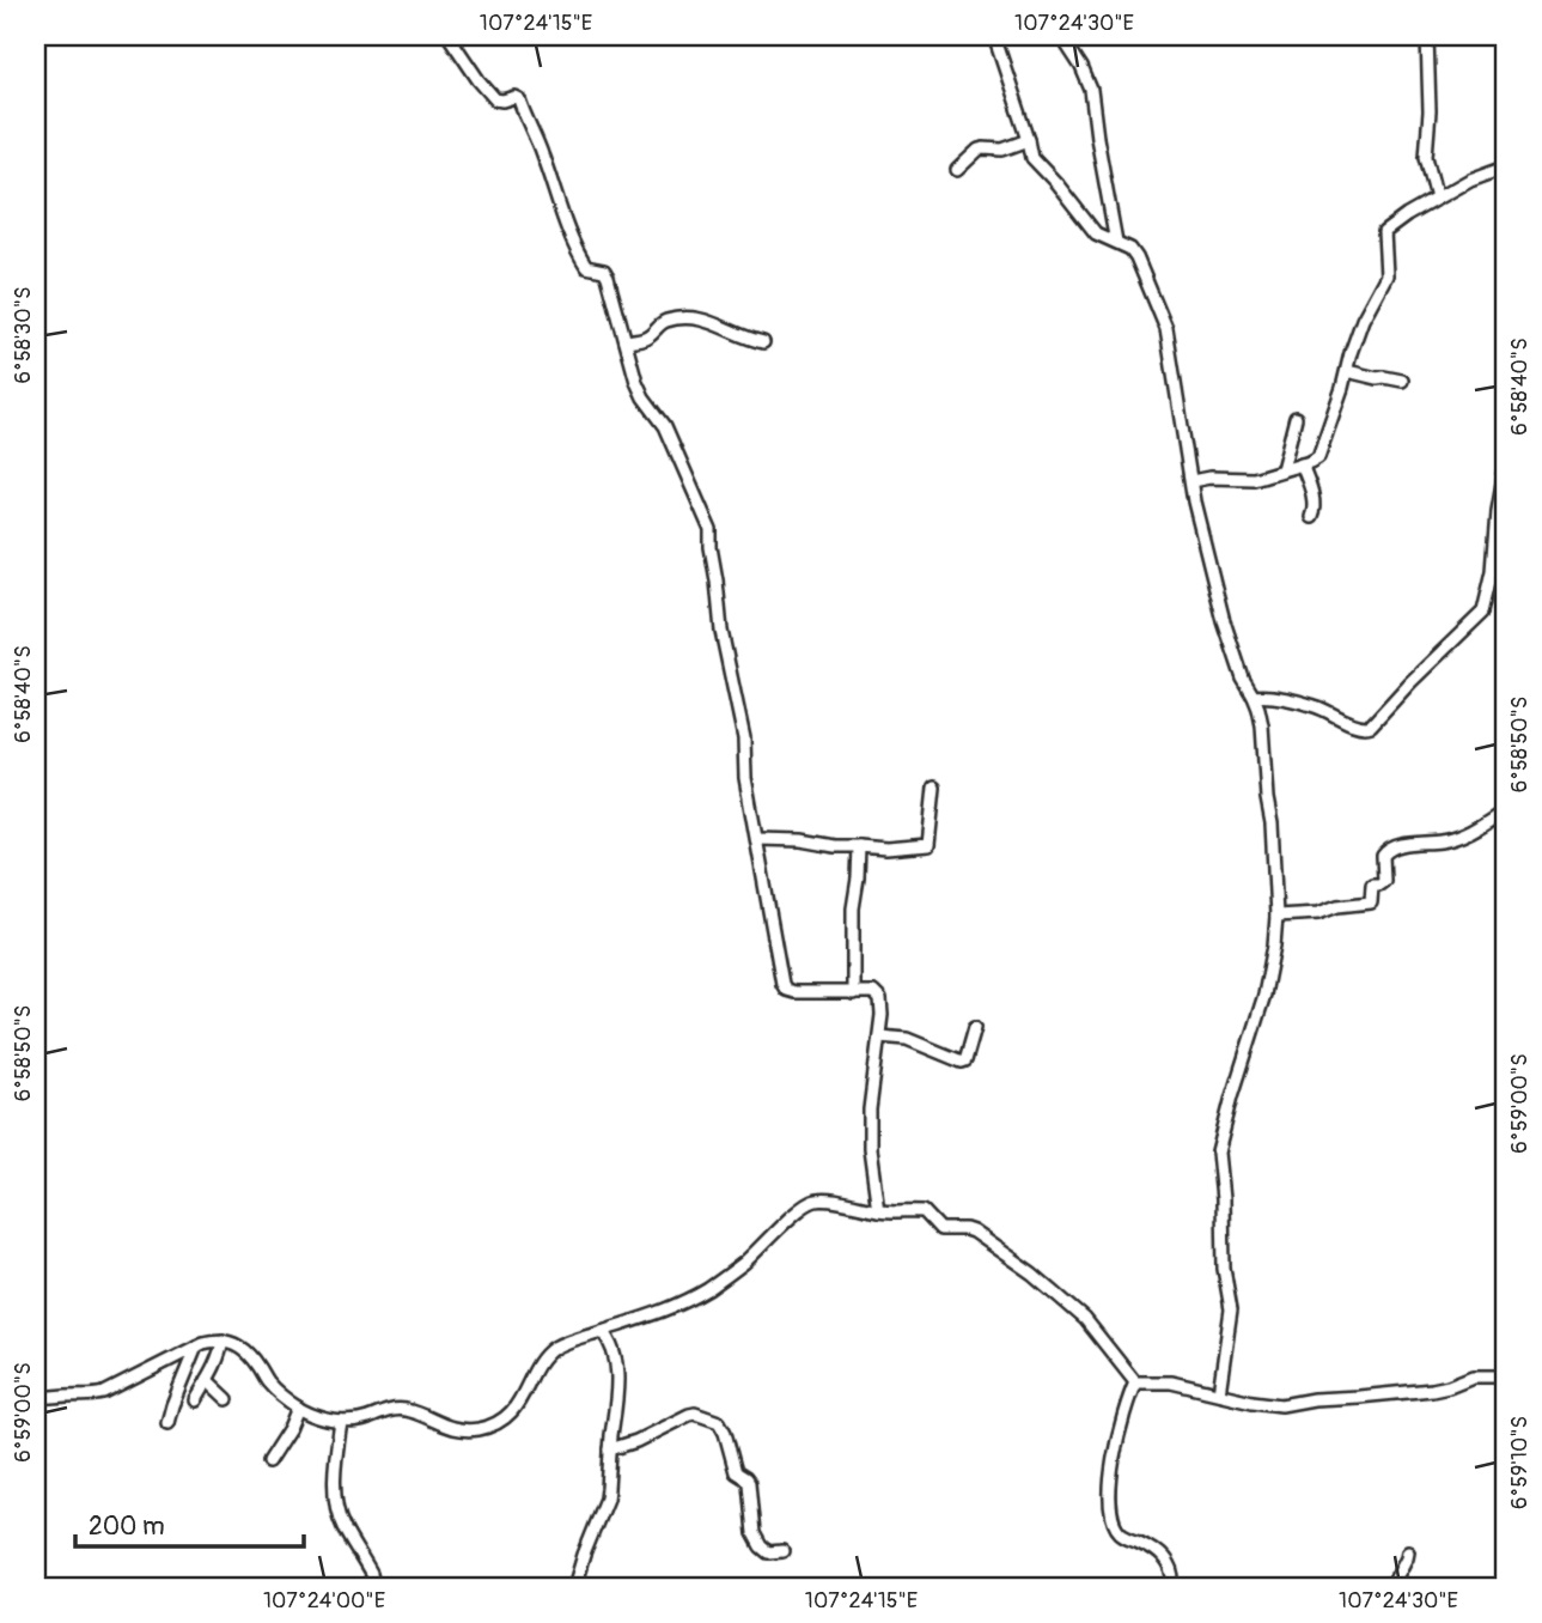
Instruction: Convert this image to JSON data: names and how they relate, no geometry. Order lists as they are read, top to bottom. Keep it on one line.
{"scale_bar":"200 m","coordinates":["107°24'15\"E","107°24'30\"E","6°58'30\"S","6°58'40\"S","6°58'50\"S","6°59'00\"S","6°59'10\"S","107°24'00\"E"]}
